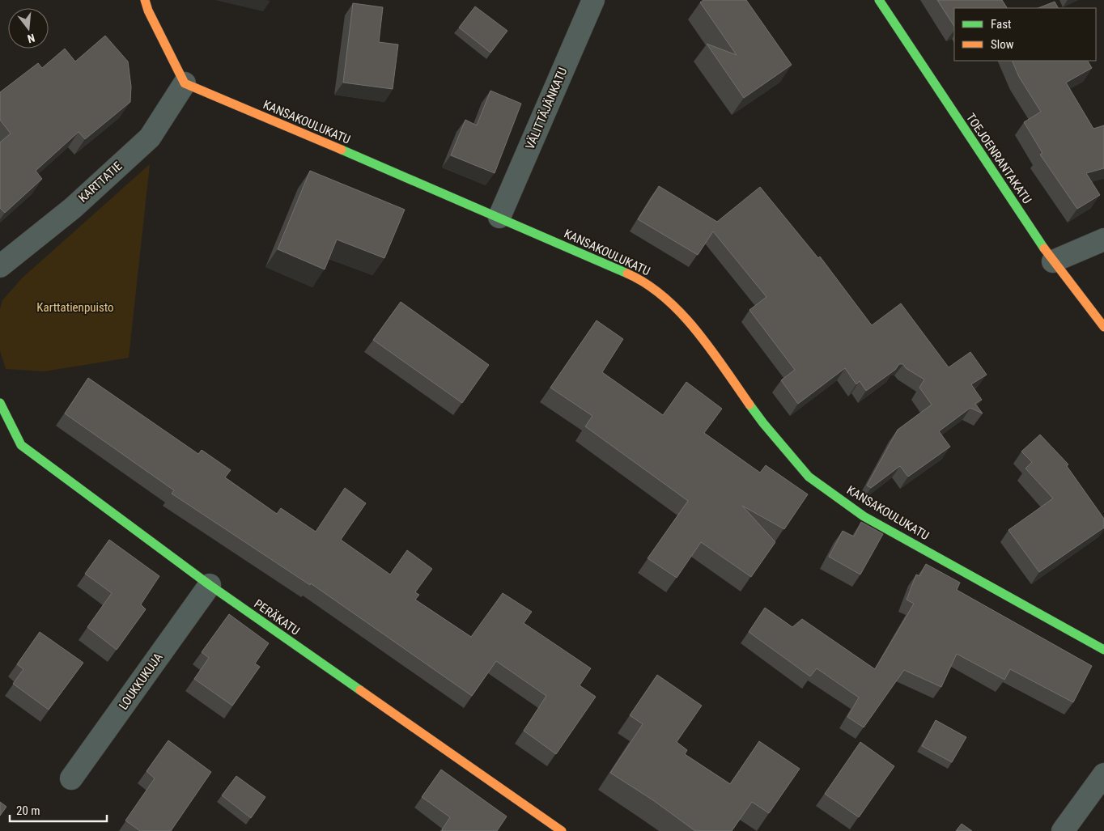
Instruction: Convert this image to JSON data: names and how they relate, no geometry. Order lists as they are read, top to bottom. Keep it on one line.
{"streets":{"street":["VÄLITTÄJÄNKATU","KANSAKOULUKATU","TOEJOENRANTAKATU","KARTTATIE","PERÄKATU","LOUKKUKUJA"]},"crossings":[["VÄLITTÄJÄNKATU","KANSAKOULUKATU"],["KANSAKOULUKATU","KARTTATIE"],["PERÄKATU","LOUKKUKUJA"]],"parks":["Karttatienpuisto"],"legend":["Fast","Slow"],"scale_bar":"20 m","north":"bottom"}
